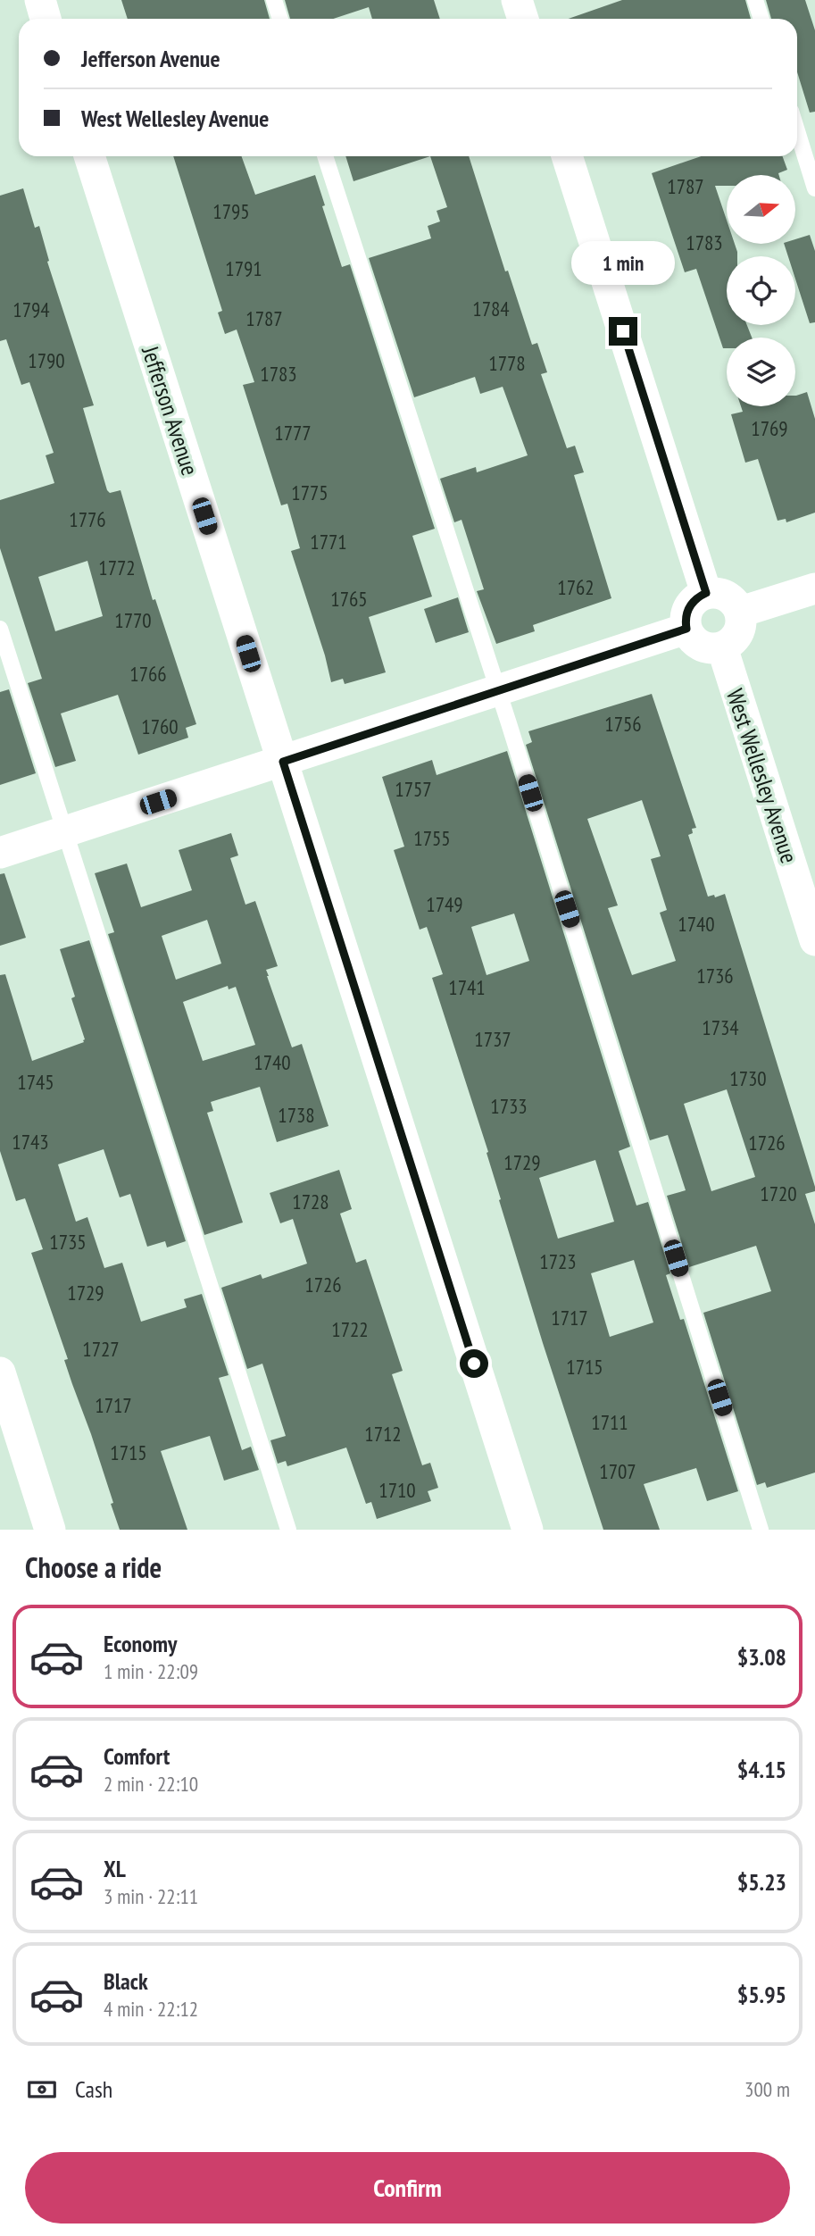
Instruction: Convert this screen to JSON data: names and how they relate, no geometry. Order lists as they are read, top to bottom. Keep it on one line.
{"streets":{"street":["Jefferson Avenue","West Wellesley Avenue"]},"house_numbers":["1787","1795","1783","1791","1784","1794","1787","1790","1778","1783","1769","1777","1775","1776","1771","1772","1762","1765","1770","1766","1756","1760","1757","1755","1749","1740","1736","1741","1734","1737","1740","1730","1745","1733","1738","1743","1726","1729","1720","1728","1735","1723","1726","1729","1717","1722","1727","1715","1717","1711","1712","1715","1707","1710"],"north":"right","page":{"banner":["Jefferson Avenue","West Wellesley Avenue"],"bubble":"1 min","heading":"Choose a ride","list":[{"name":"Economy","note":"1 min · 22:09","value":"$3.08"},{"name":"Comfort","note":"2 min · 22:10","value":"$4.15"},{"name":"XL","note":"3 min · 22:11","value":"$5.23"},{"name":"Black","note":"4 min · 22:12","value":"$5.95"}],"pay":["Cash","300 m"],"buttons":"Confirm"}}
